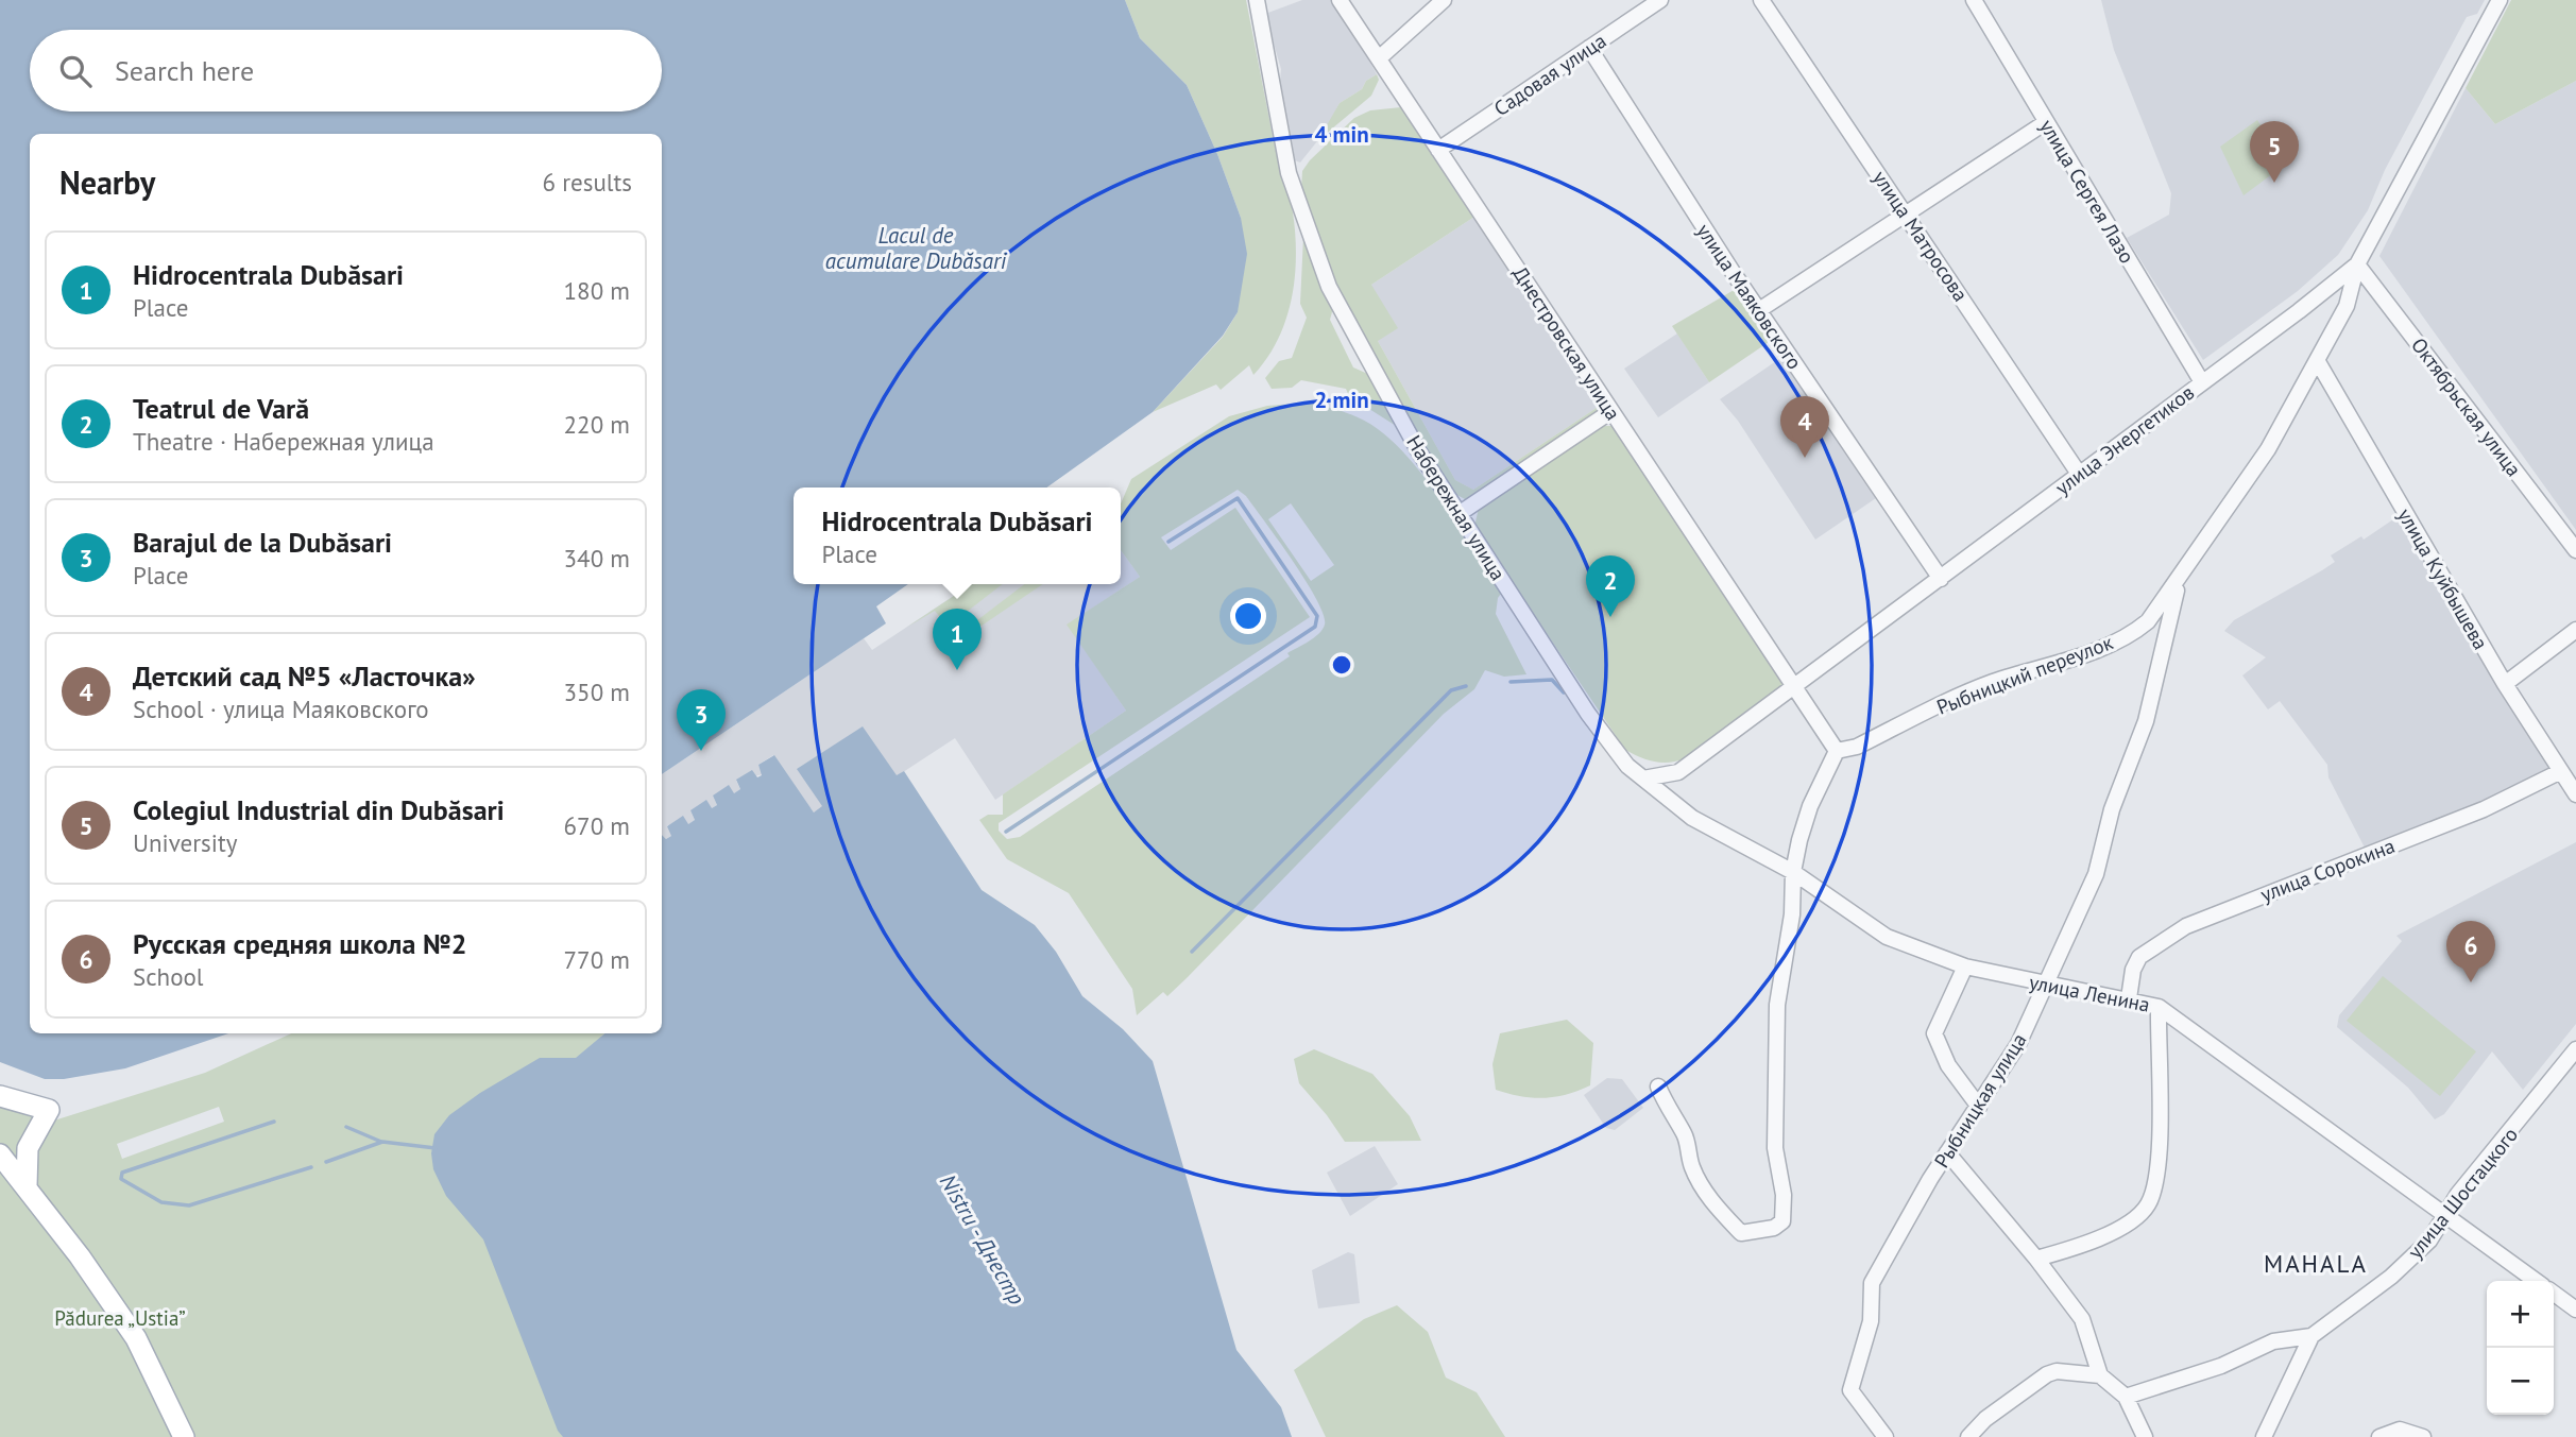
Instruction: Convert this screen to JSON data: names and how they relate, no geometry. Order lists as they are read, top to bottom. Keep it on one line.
{"streets":{"street":["Садовая улица","улица Сергея Лазо","улица Матросова","улица Маяковского","Днестровская улица","Октябрьская улица","улица Энергетиков","Набережная улица","улица Куйбышева","Рыбницкий переулок","улица Сорокина","улица Ленина","Рыбницкая улица","улица Шостацкого"]},"crossings":[["Садовая улица","улица Маяковского"],["Садовая улица","Днестровская улица"],["улица Сергея Лазо","улица Энергетиков"],["улица Матросова","улица Энергетиков"],["улица Маяковского","улица Энергетиков"],["Днестровская улица","улица Энергетиков"],["Днестровская улица","Рыбницкий переулок"],["Октябрьская улица","улица Энергетиков"],["Октябрьская улица","Рыбницкий переулок"],["улица Энергетиков","Набережная улица"],["улица Энергетиков","Рыбницкий переулок"],["улица Энергетиков","улица Ленина"],["Набережная улица","улица Ленина"],["улица Куйбышева","Рыбницкий переулок"],["улица Куйбышева","улица Сорокина"],["Рыбницкий переулок","Рыбницкая улица"],["улица Сорокина","улица Ленина"],["улица Ленина","Рыбницкая улица"],["улица Ленина","улица Шостацкого"]],"districts":["MAHALA"],"water":["Lacul de acumulare Dubăsari","Nistru - Днестр"],"parks":["Pădurea „Ustia”"],"page":{"search":"Search here","pins":["5","4","2","1","3","6"],"heading":["Nearby","6 results"],"list":[{"mark":"1","name":"Hidrocentrala Dubăsari","note":"Place","value":"180 m"},{"mark":"2","name":"Teatrul de Vară","note":"Theatre · Набережная улица","value":"220 m"},{"mark":"3","name":"Barajul de la Dubăsari","note":"Place","value":"340 m"},{"mark":"4","name":"Детский сад №5 «Ласточка»","note":"School · улица Маяковского","value":"350 m"},{"mark":"5","name":"Colegiul Industrial din Dubăsari","note":"University","value":"670 m"},{"mark":"6","name":"Русская средняя школа №2","note":"School","value":"770 m"}],"popup":["Hidrocentrala Dubăsari","Place"],"map_buttons":["+","−"]},"rings":["4 min","2 min"]}
